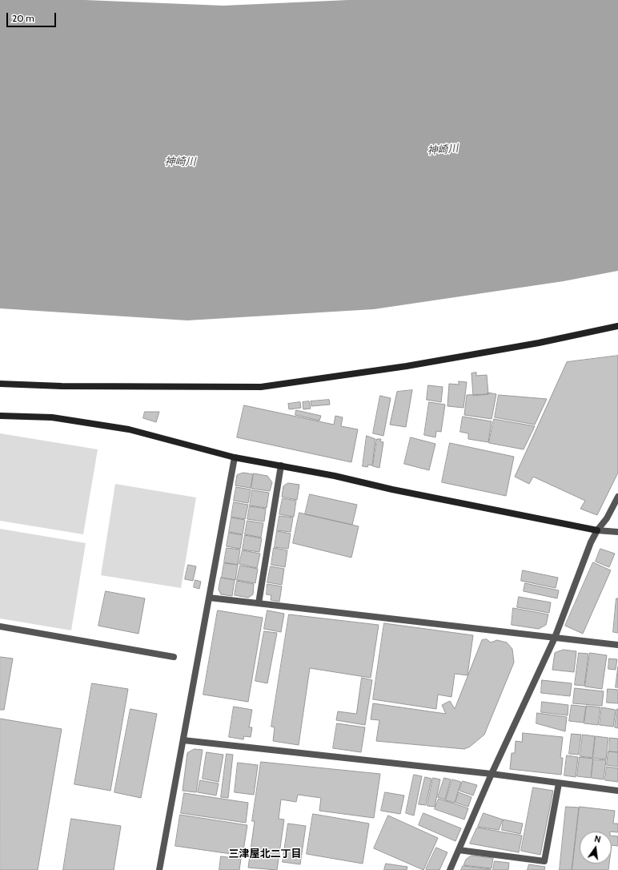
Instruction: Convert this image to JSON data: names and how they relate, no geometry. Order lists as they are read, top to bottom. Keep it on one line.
{"districts":["三津屋北二丁目"],"water":["神崎川"],"scale_bar":"20 m","north":"top"}
